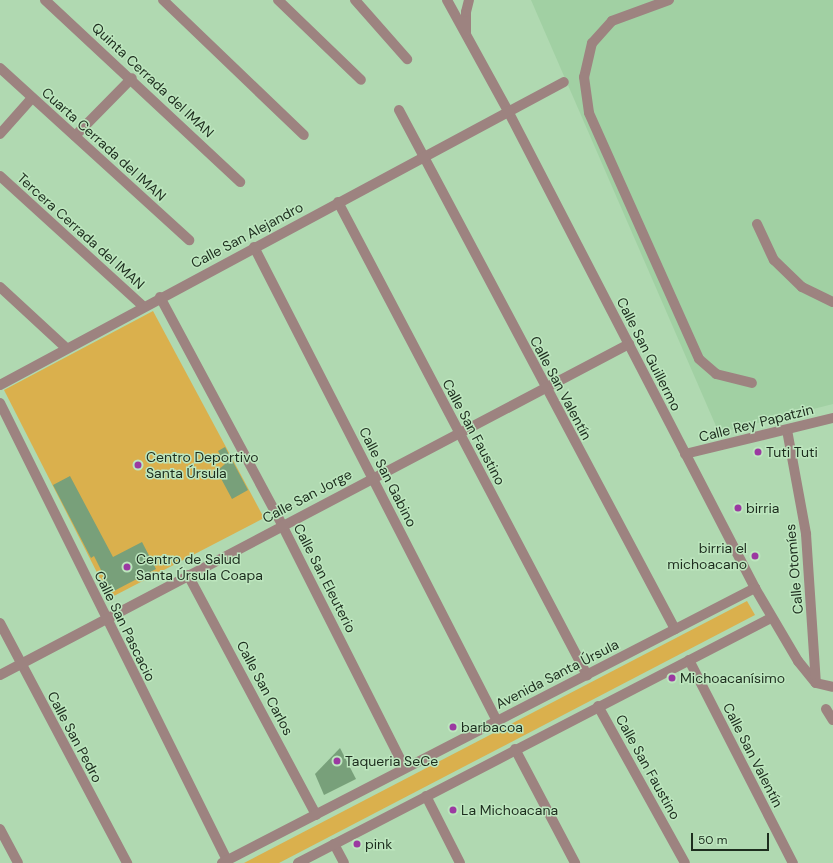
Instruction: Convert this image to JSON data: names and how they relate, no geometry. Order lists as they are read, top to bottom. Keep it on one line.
{"streets":{"street":["Quinta Cerrada del IMAN","Cuarta Cerrada del IMAN","Tercera Cerrada del IMAN","Calle San Alejandro","Calle San Guillermo","Calle San Valentín","Calle Rey Papatzin","Calle San Faustino","Calle San Gabino","Calle San Jorge","Calle Otomíes","Calle San Eleuterio","Calle San Pascacio","Avenida Santa Úrsula","Calle San Carlos","Calle San Pedro"]},"crossings":[["Tercera Cerrada del IMAN","Calle San Alejandro"],["Calle San Alejandro","Calle San Guillermo"],["Calle San Alejandro","Calle San Valentín"],["Calle San Alejandro","Calle San Faustino"],["Calle San Alejandro","Calle San Gabino"],["Calle San Alejandro","Calle San Eleuterio"],["Calle San Guillermo","Calle Rey Papatzin"],["Calle San Guillermo","Calle San Jorge"],["Calle San Guillermo","Calle Otomíes"],["Calle San Guillermo","Avenida Santa Úrsula"],["Calle San Valentín","Calle San Jorge"],["Calle San Valentín","Avenida Santa Úrsula"],["Calle Rey Papatzin","Calle Otomíes"],["Calle San Faustino","Calle San Jorge"],["Calle San Faustino","Avenida Santa Úrsula"],["Calle San Gabino","Calle San Jorge"],["Calle San Gabino","Avenida Santa Úrsula"],["Calle San Jorge","Calle San Eleuterio"],["Calle San Jorge","Calle San Pascacio"],["Calle San Jorge","Calle San Carlos"],["Calle San Jorge","Calle San Pedro"],["Calle San Eleuterio","Avenida Santa Úrsula"],["Calle San Pascacio","Avenida Santa Úrsula"],["Avenida Santa Úrsula","Calle San Carlos"]],"places":["Tuti Tuti","Centro Deportivo Santa Úrsula","birria","birria el michoacano","Centro de Salud Santa Úrsula Coapa","Michoacanísimo","barbacoa","Taqueria SeCe","La Michoacana","pink"],"scale_bar":"50 m"}
